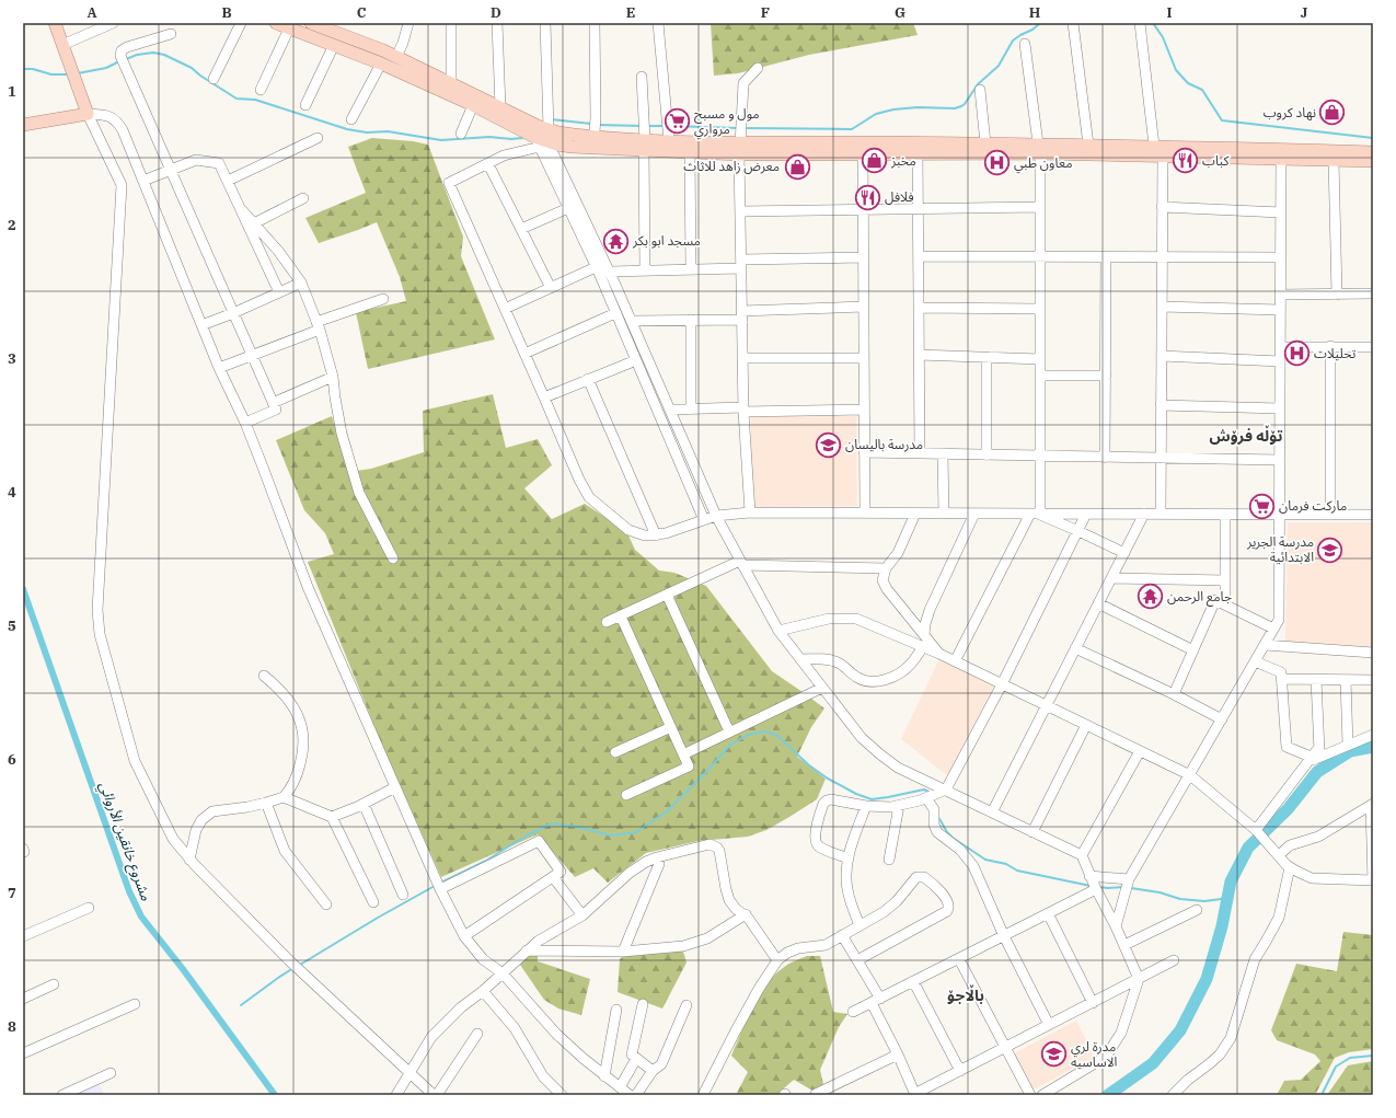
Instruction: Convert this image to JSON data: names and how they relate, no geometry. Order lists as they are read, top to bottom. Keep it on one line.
{"districts":["تۆڵە فرۆش","باڵاجۆ"],"water":["مشروع خانقين الأروائي"],"places":{"shop":["نهاد كروب","مخبز","معرض زاهد للاثاث"],"supermarket":["مول و مسبح مرواري","مارکت فرمان"],"restaurant":["كباب","فلافل"],"hospital":["معاون طبي","تحلیلات"],"temple":["مسجد ابو بكر","جامع الرحمن"],"school or university":["مدرسة بالیسان","مدرسة الجرير الابتدائية","مدرة لري الاساسیه"]},"grid":{"columns":["A","B","C","D","E","F","G","H","I","J"],"rows":["1","2","3","4","5","6","7","8"]}}
